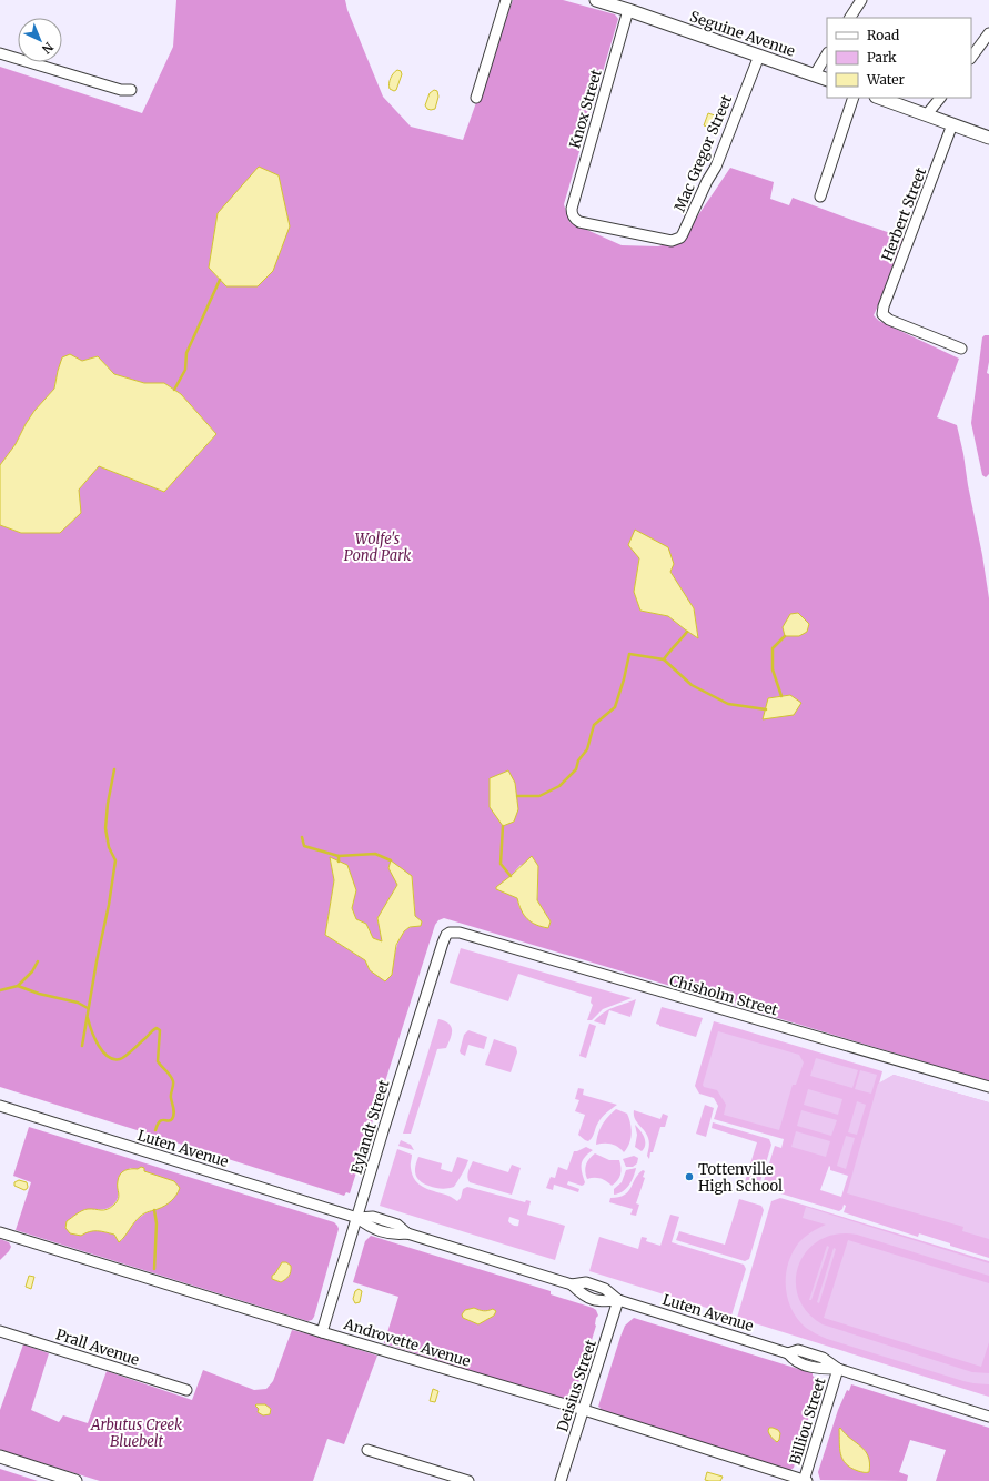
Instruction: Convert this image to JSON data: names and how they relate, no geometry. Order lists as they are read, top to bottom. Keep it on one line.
{"streets":{"street":["Seguine Avenue","Knox Street","Mac Gregor Street","Herbert Street","Chisholm Street","Eylandt Street","Luten Avenue","Androvette Avenue","Prall Avenue","Deisius Street","Billiou Street"]},"crossings":[["Seguine Avenue","Knox Street"],["Seguine Avenue","Mac Gregor Street"],["Knox Street","Mac Gregor Street"],["Chisholm Street","Eylandt Street"],["Eylandt Street","Luten Avenue"],["Eylandt Street","Androvette Avenue"],["Luten Avenue","Deisius Street"],["Luten Avenue","Billiou Street"],["Androvette Avenue","Deisius Street"],["Androvette Avenue","Billiou Street"]],"parks":["Wolfe's Pond Park","Arbutus Creek Bluebelt"],"places":["Tottenville High School"],"legend":["Road","Park","Water"],"north":"bottom right"}
